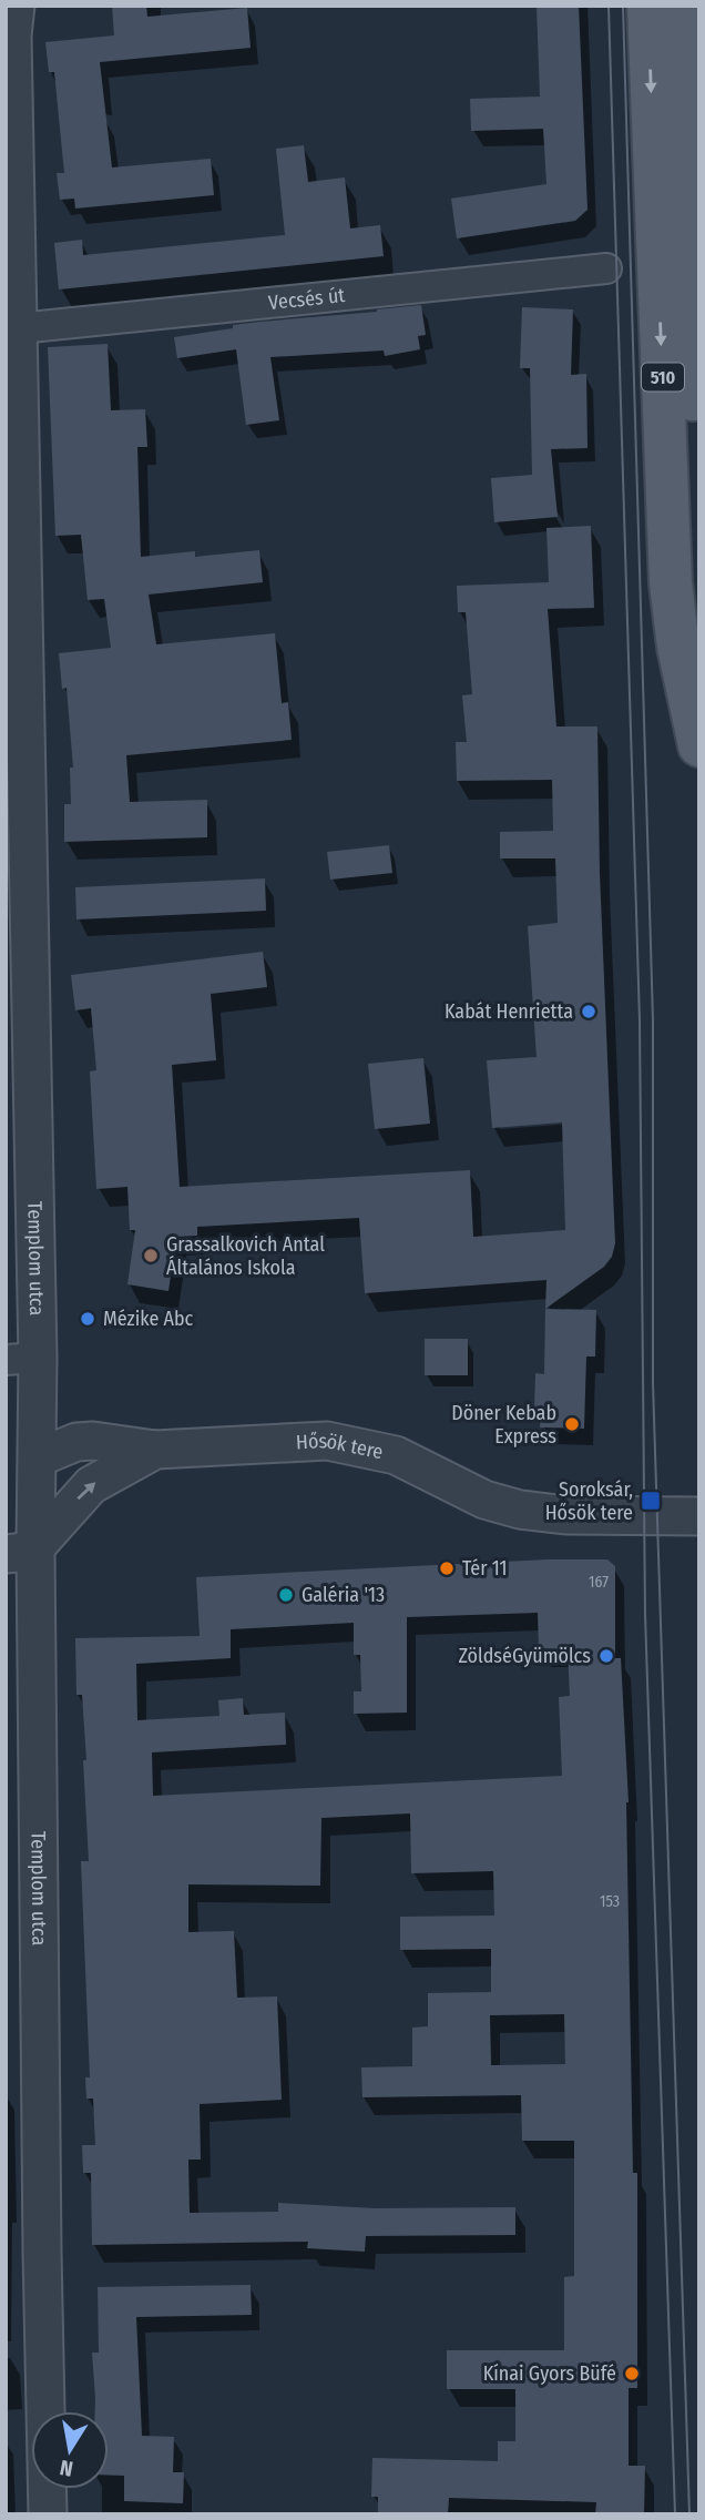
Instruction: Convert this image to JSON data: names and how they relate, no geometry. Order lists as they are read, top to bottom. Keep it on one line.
{"streets":{"main road":["510"],"street":["Vecsés út","Templom utca","Hősök tere"]},"crossings":[["Vecsés út","Templom utca"],["Templom utca","Hősök tere"]],"places":{"other":["Kabát Henrietta","Grassalkovich Antal Általános Iskola","Mézike Abc","Döner Kebab Express","Tér 11","Galéria '13","ZöldséGyümölcs","Kínai Gyors Büfé"],"transit":["Soroksár, Hősök tere"]},"house_numbers":["167","153"],"north":"bottom"}
